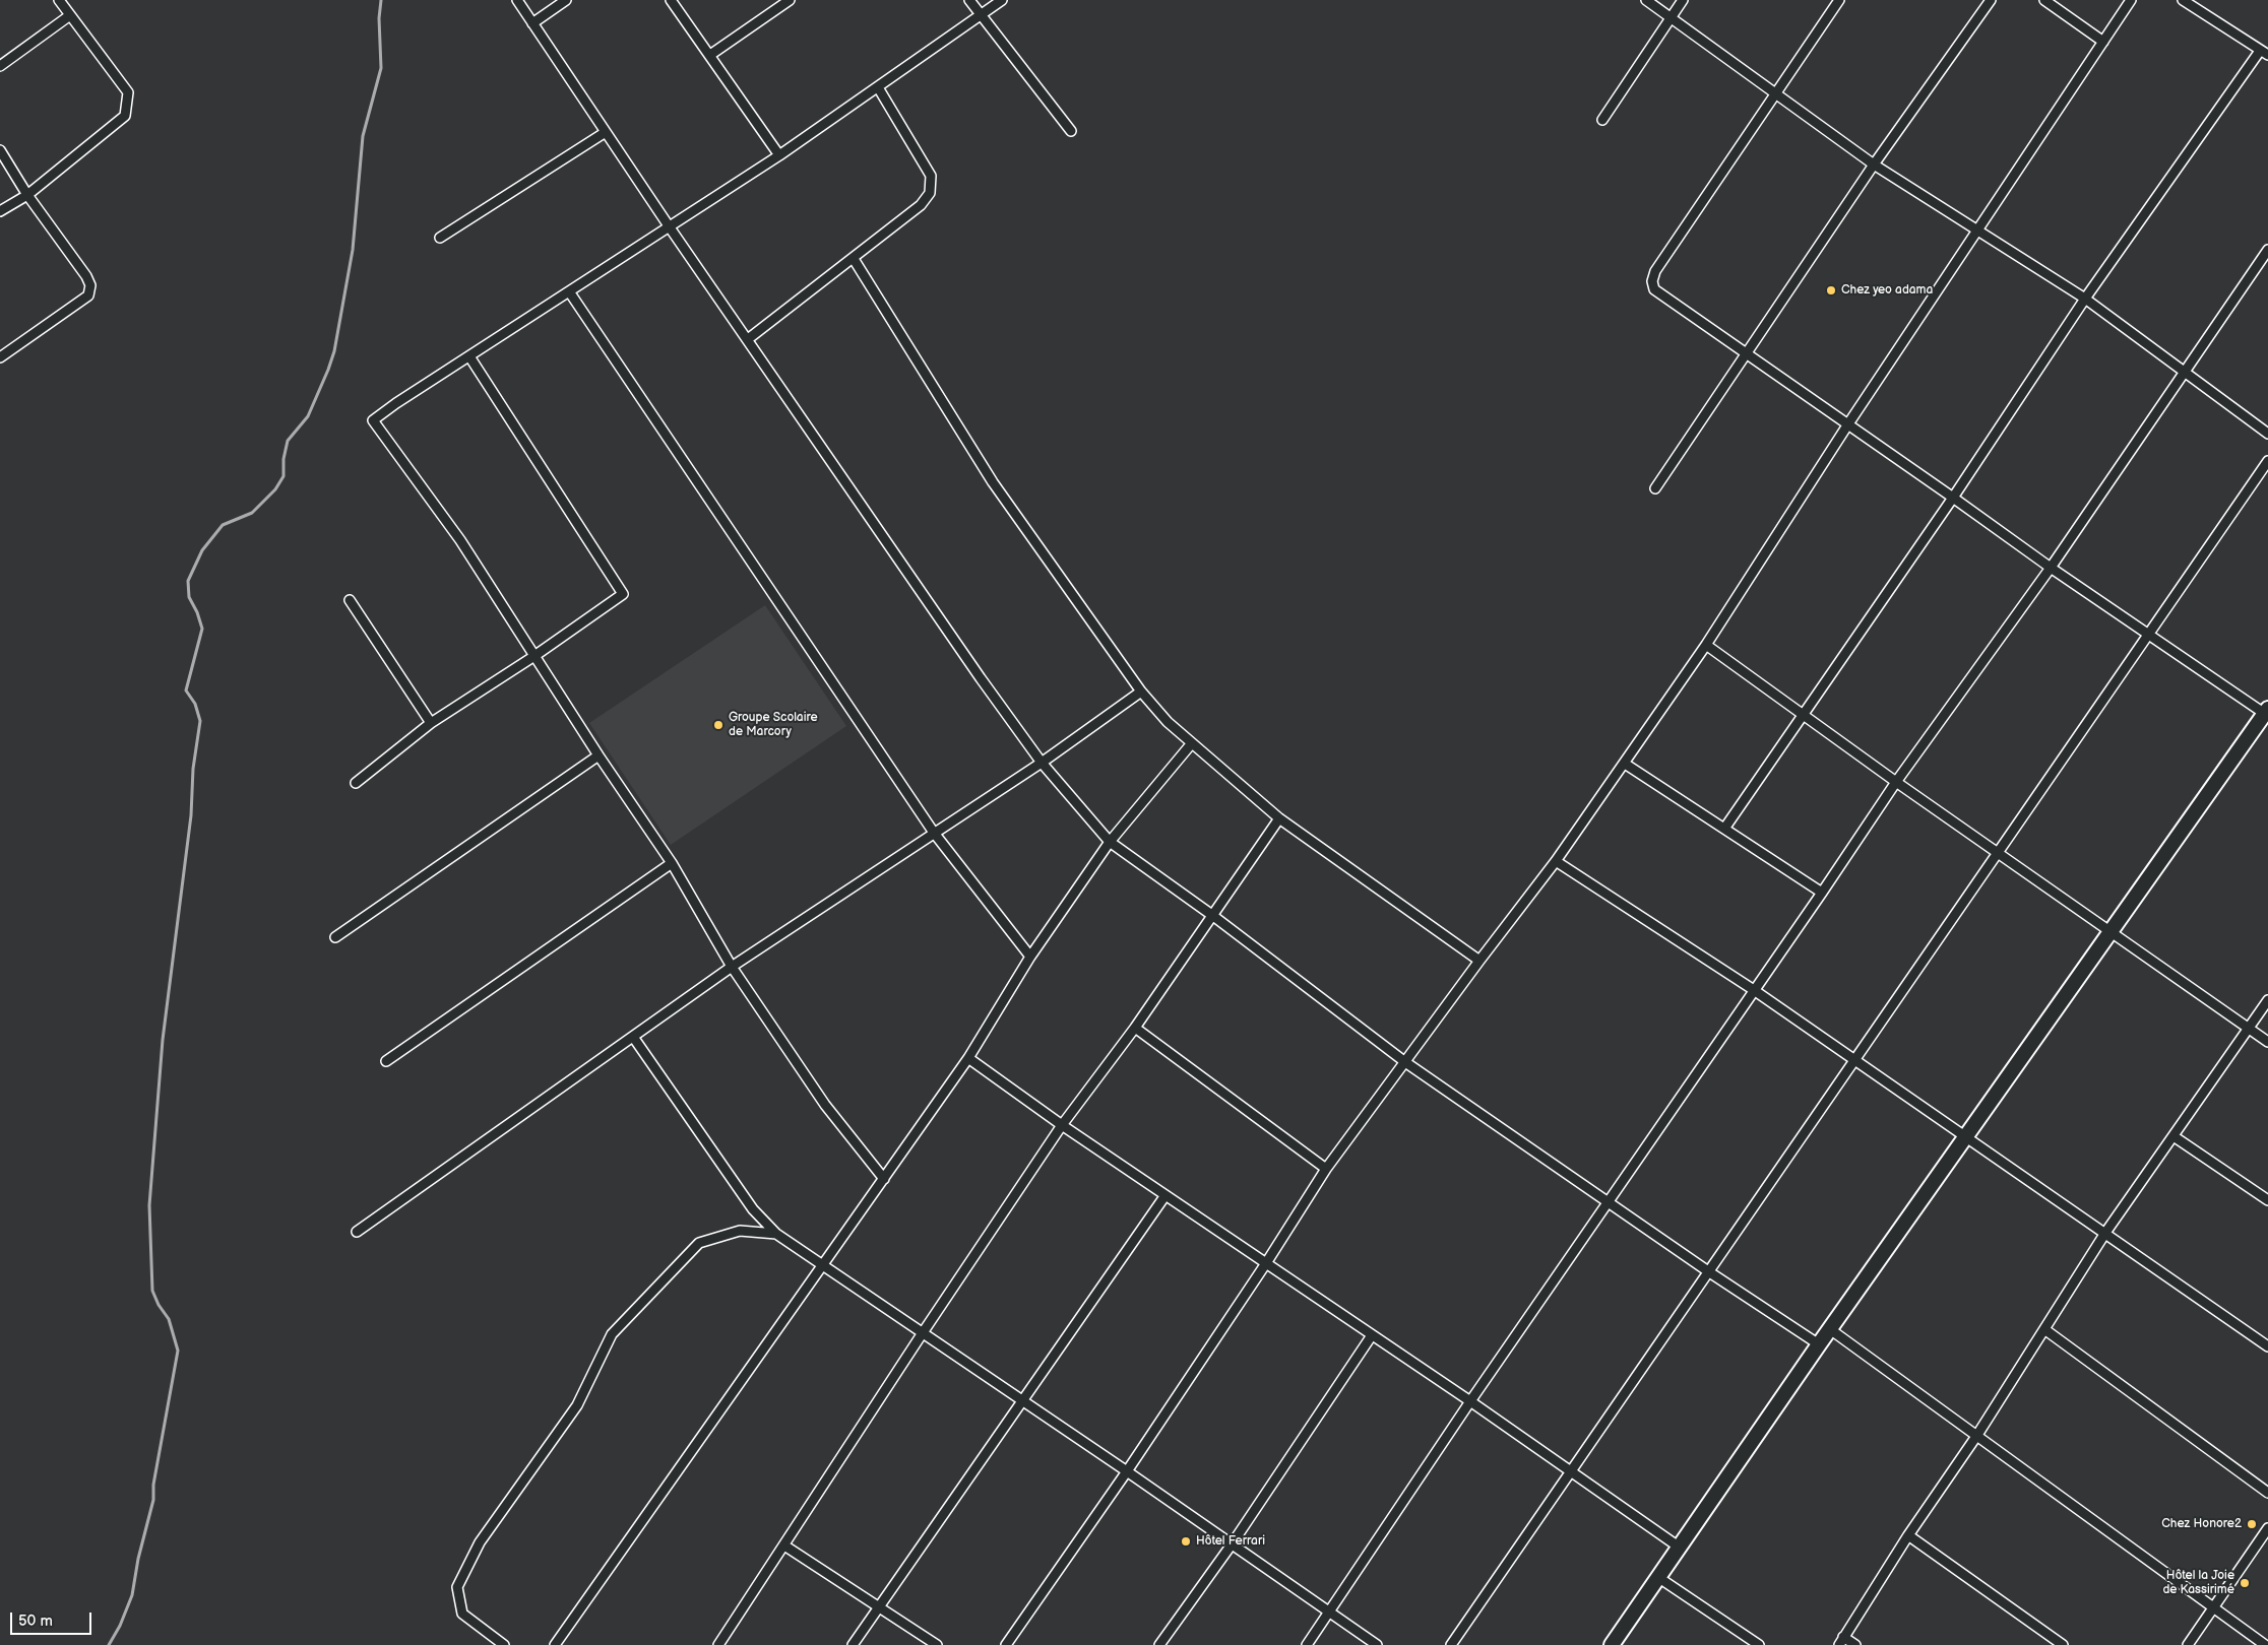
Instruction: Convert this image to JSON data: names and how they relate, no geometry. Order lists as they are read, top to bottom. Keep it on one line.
{"places":["Chez yeo adama","Groupe Scolaire de Marcory","Chez Honore2","Hôtel Ferrari","Hôtel la Joie de Kassirimé"],"scale_bar":"50 m"}
